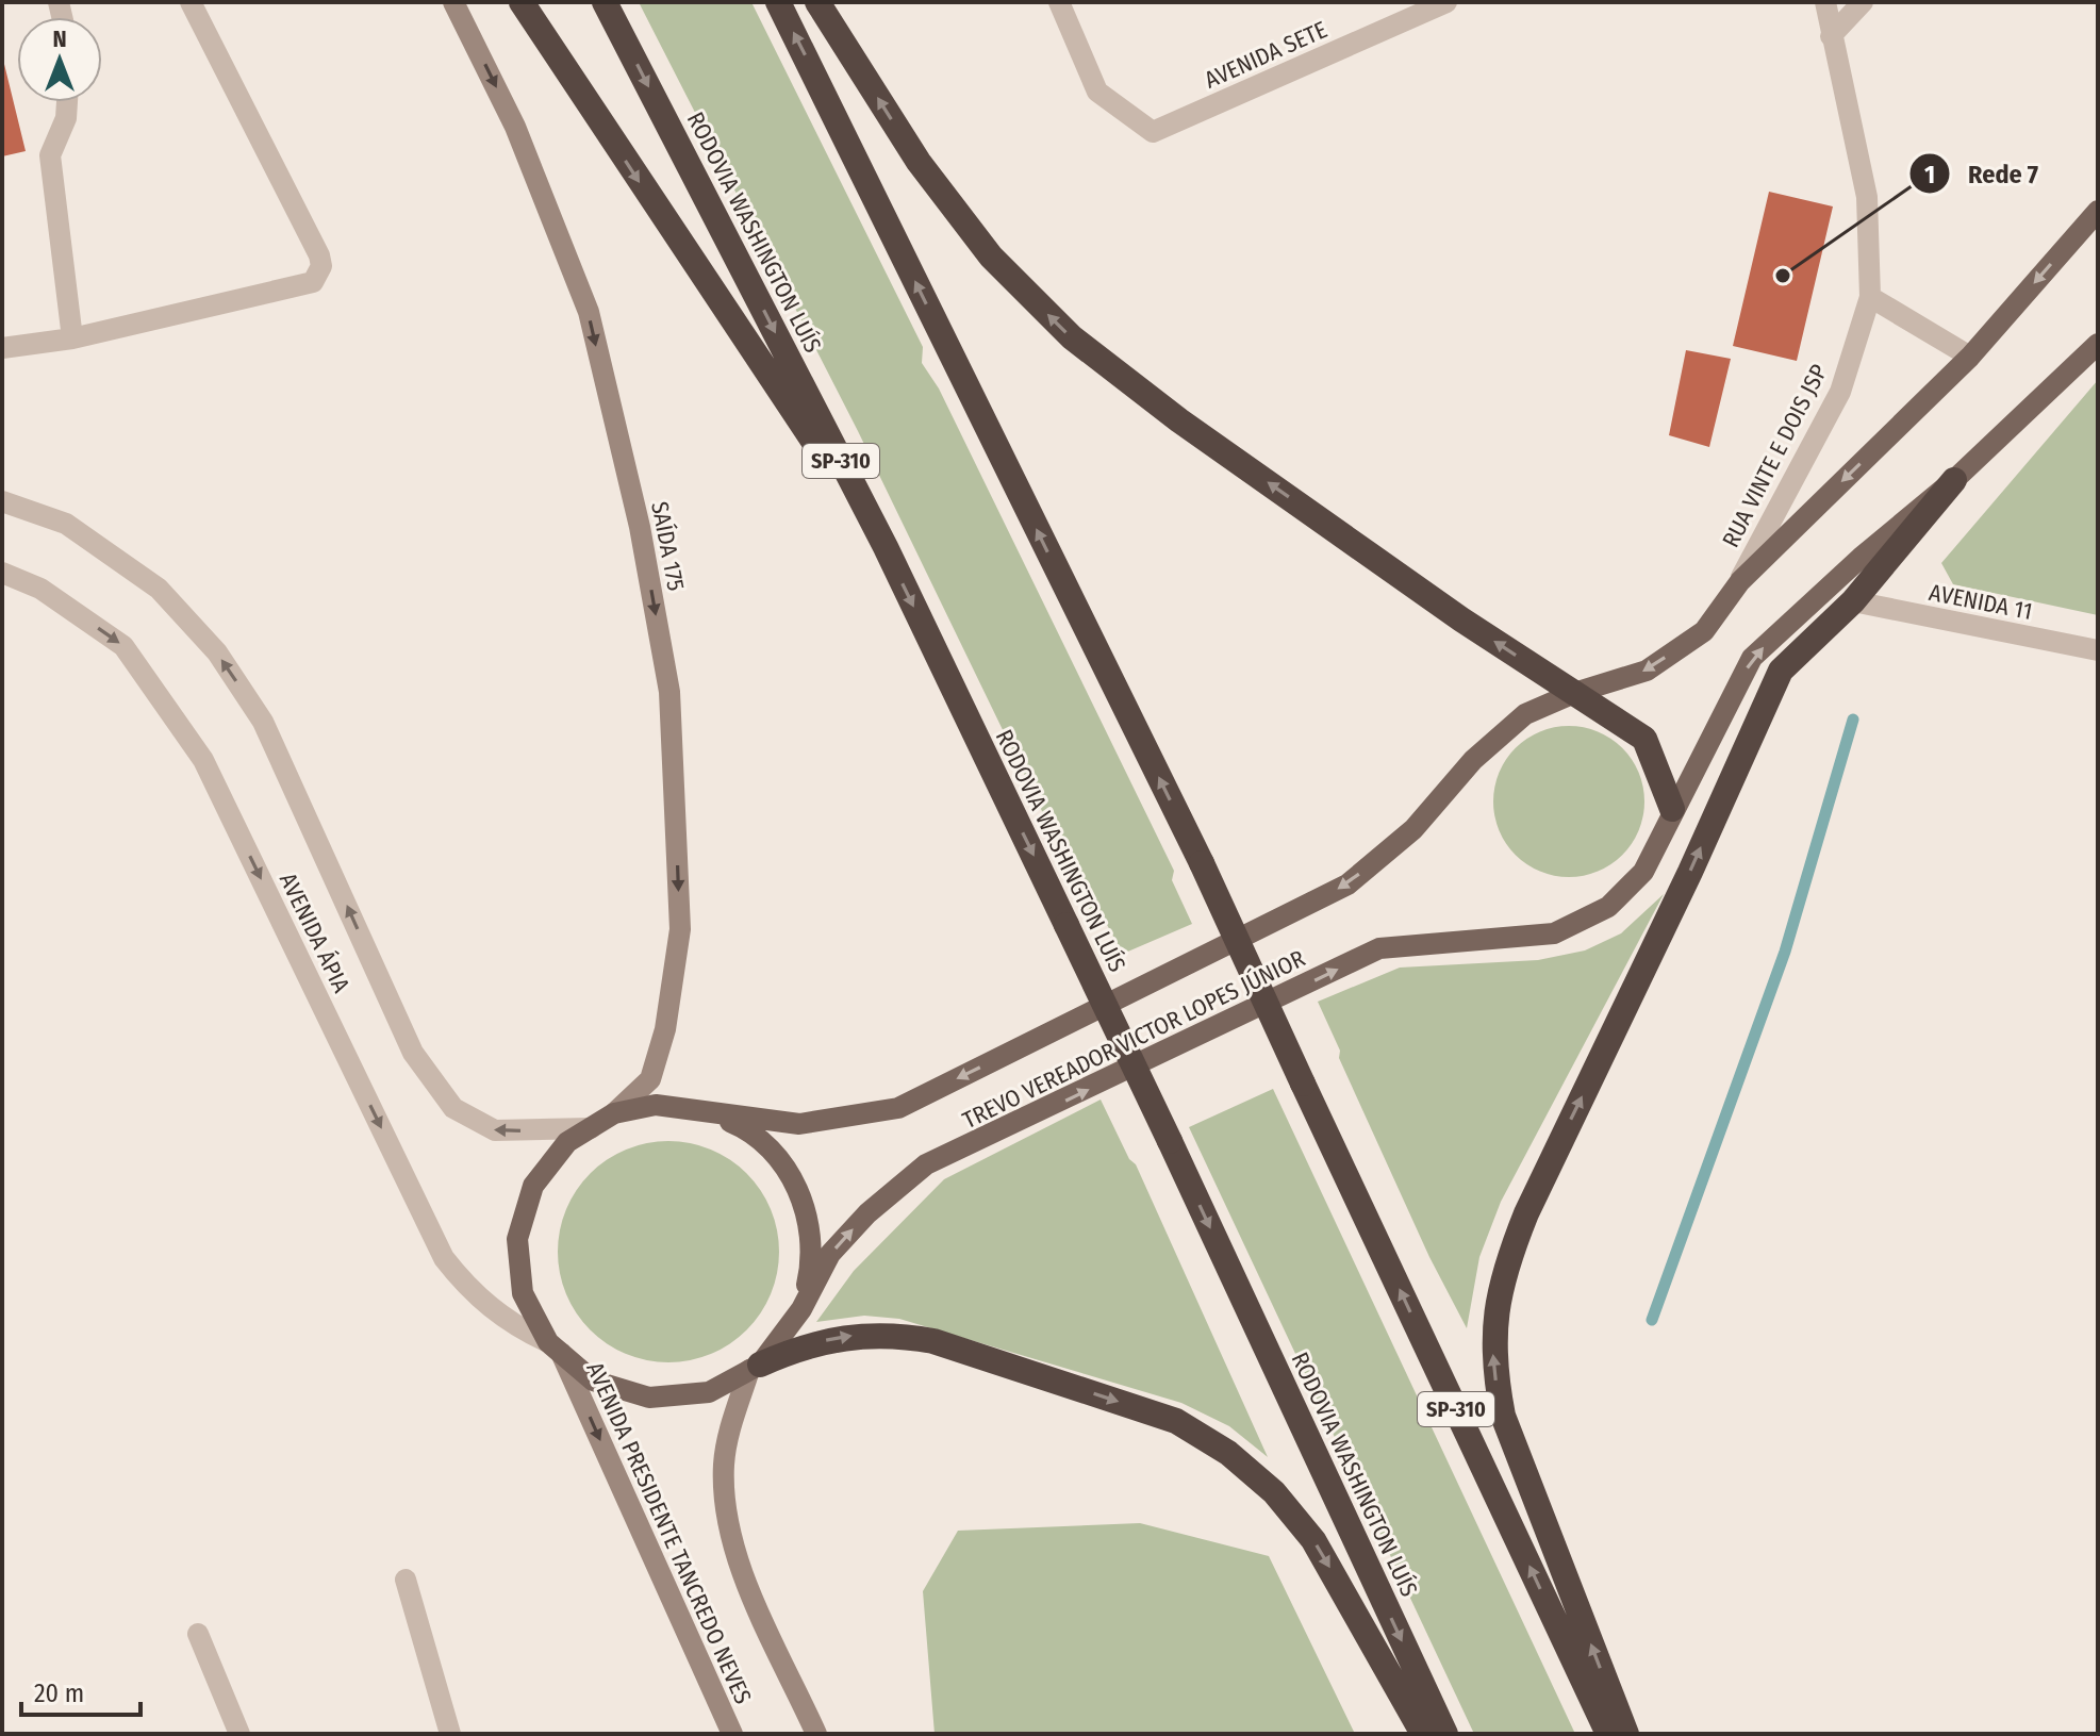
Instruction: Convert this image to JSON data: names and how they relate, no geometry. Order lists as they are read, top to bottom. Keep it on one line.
{"streets":{"highway":["RODOVIA WASHINGTON LUÍS","SP-310"],"main road":["SAÍDA 175","TREVO VEREADOR VICTOR LOPES JÚNIOR","AVENIDA PRESIDENTE TANCREDO NEVES"],"street":["AVENIDA SETE","RUA VINTE E DOIS JSP","AVENIDA 11","AVENIDA ÁPIA"]},"crossings":[["RUA VINTE E DOIS JSP","TREVO VEREADOR VICTOR LOPES JÚNIOR"],["SAÍDA 175","AVENIDA ÁPIA"],["SAÍDA 175","TREVO VEREADOR VICTOR LOPES JÚNIOR"],["SAÍDA 175","AVENIDA PRESIDENTE TANCREDO NEVES"],["AVENIDA ÁPIA","TREVO VEREADOR VICTOR LOPES JÚNIOR"],["AVENIDA ÁPIA","AVENIDA PRESIDENTE TANCREDO NEVES"],["TREVO VEREADOR VICTOR LOPES JÚNIOR","AVENIDA PRESIDENTE TANCREDO NEVES"]],"one_way":["SAÍDA 175"],"places":["Rede 7"],"scale_bar":"20 m","north":"top"}
